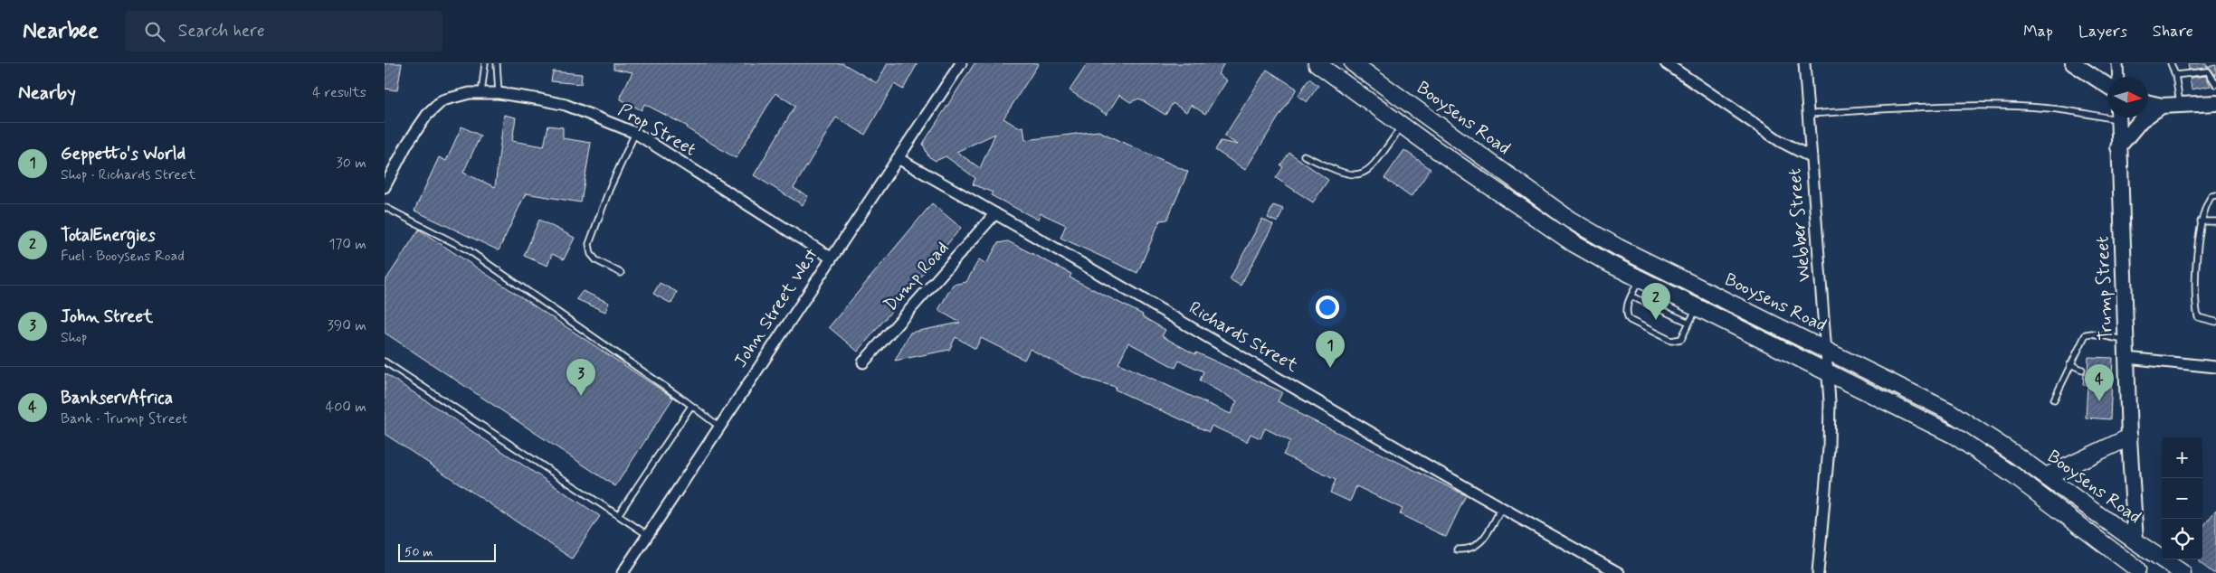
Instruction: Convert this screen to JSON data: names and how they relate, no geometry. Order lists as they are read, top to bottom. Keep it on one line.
{"streets":{"main road":["Booysens Road","Trump Street"],"street":["Prop Street","Webber Street","Dump Road","John Street West","Richards Street"]},"crossings":[["Booysens Road","Webber Street"],["Booysens Road","Trump Street"],["Prop Street","John Street West"],["Dump Road","Richards Street"],["John Street West","Richards Street"]],"scale_bar":"50 m","north":"right","page":{"header":"Nearbee","search":"Search here","nav":["Map","Layers","Share"],"heading":["Nearby","4 results"],"list":[{"mark":"1","name":"Geppetto's World","note":"Shop · Richards Street","value":"30 m"},{"mark":"2","name":"TotalEnergies","note":"Fuel · Booysens Road","value":"170 m"},{"mark":"3","name":"John Street","note":"Shop","value":"390 m"},{"mark":"4","name":"BankservAfrica","note":"Bank · Trump Street","value":"400 m"}],"pins":["2","1","3","4"],"map_buttons":["+","−"],"scale":"50 m"}}
